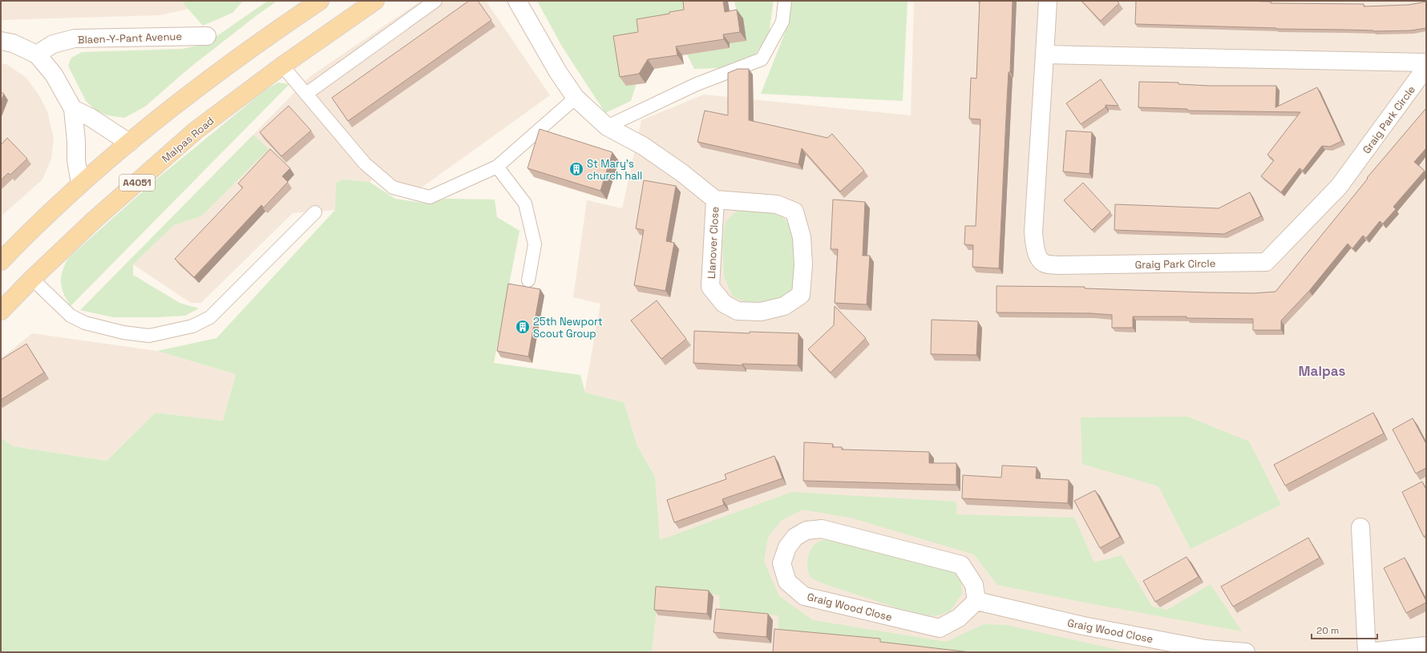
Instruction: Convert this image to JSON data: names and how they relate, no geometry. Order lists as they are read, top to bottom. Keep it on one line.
{"streets":{"main road":["Malpas Road","A4051"],"street":["Blaen-Y-Pant Avenue","Graig Park Circle","Llanover Close","Graig Wood Close"]},"districts":["Malpas"],"places":{"building":["St Mary's church hall","25th Newport Scout Group"]},"scale_bar":"20 m"}
